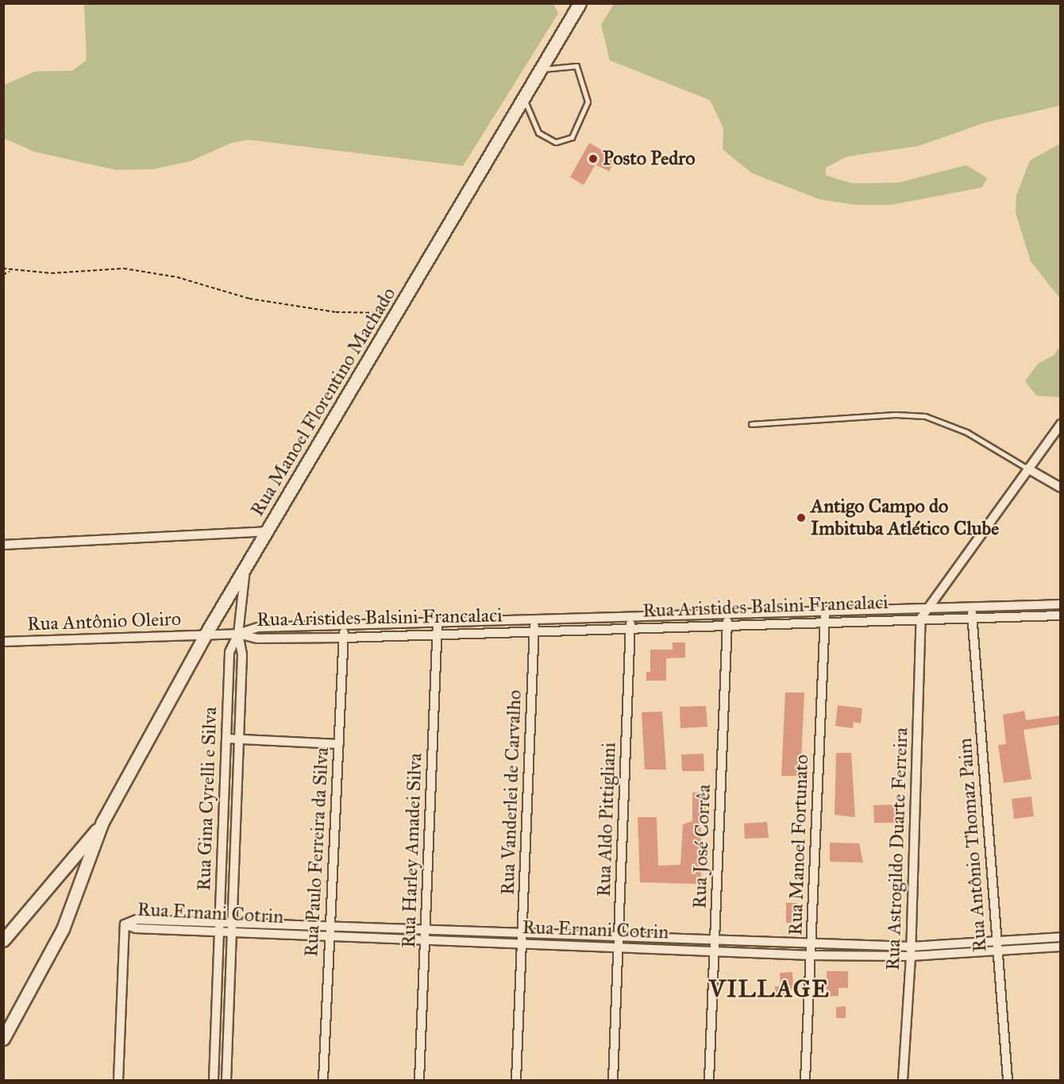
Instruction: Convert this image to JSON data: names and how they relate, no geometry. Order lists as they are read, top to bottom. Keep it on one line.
{"streets":{"main road":["Rua Manoel Florentino Machado"],"street":["Rua Aristides Balsini Francalaci","Rua Antônio Oleiro","Rua Vanderlei de Carvalho","Rua Gina Cyrelli e Silva","Rua Aldo Pittigliani","Rua Manoel Fortunato","Rua Antônio Thomaz Paim","Rua José Corrêa","Rua Astrogildo Duarte Ferreira","Rua Harley Amadei Silva","Rua Paulo Ferreira da Silva","Rua Ernani Cotrin"]},"crossings":[["Rua Manoel Florentino Machado","Rua Antônio Oleiro"],["Rua Manoel Florentino Machado","Rua Gina Cyrelli e Silva"],["Rua Aristides Balsini Francalaci","Rua Antônio Oleiro"],["Rua Aristides Balsini Francalaci","Rua Vanderlei de Carvalho"],["Rua Aristides Balsini Francalaci","Rua Gina Cyrelli e Silva"],["Rua Aristides Balsini Francalaci","Rua Aldo Pittigliani"],["Rua Aristides Balsini Francalaci","Rua Manoel Fortunato"],["Rua Aristides Balsini Francalaci","Rua Antônio Thomaz Paim"],["Rua Aristides Balsini Francalaci","Rua José Corrêa"],["Rua Aristides Balsini Francalaci","Rua Astrogildo Duarte Ferreira"],["Rua Aristides Balsini Francalaci","Rua Harley Amadei Silva"],["Rua Aristides Balsini Francalaci","Rua Paulo Ferreira da Silva"],["Rua Antônio Oleiro","Rua Gina Cyrelli e Silva"],["Rua Vanderlei de Carvalho","Rua Ernani Cotrin"],["Rua Gina Cyrelli e Silva","Rua Ernani Cotrin"],["Rua Aldo Pittigliani","Rua Ernani Cotrin"],["Rua Manoel Fortunato","Rua Ernani Cotrin"],["Rua Antônio Thomaz Paim","Rua Ernani Cotrin"],["Rua José Corrêa","Rua Ernani Cotrin"],["Rua Astrogildo Duarte Ferreira","Rua Ernani Cotrin"],["Rua Harley Amadei Silva","Rua Ernani Cotrin"],["Rua Paulo Ferreira da Silva","Rua Ernani Cotrin"]],"districts":["VILLAGE"],"places":["Posto Pedro","Antigo Campo do Imbituba Atlético Clube"]}
